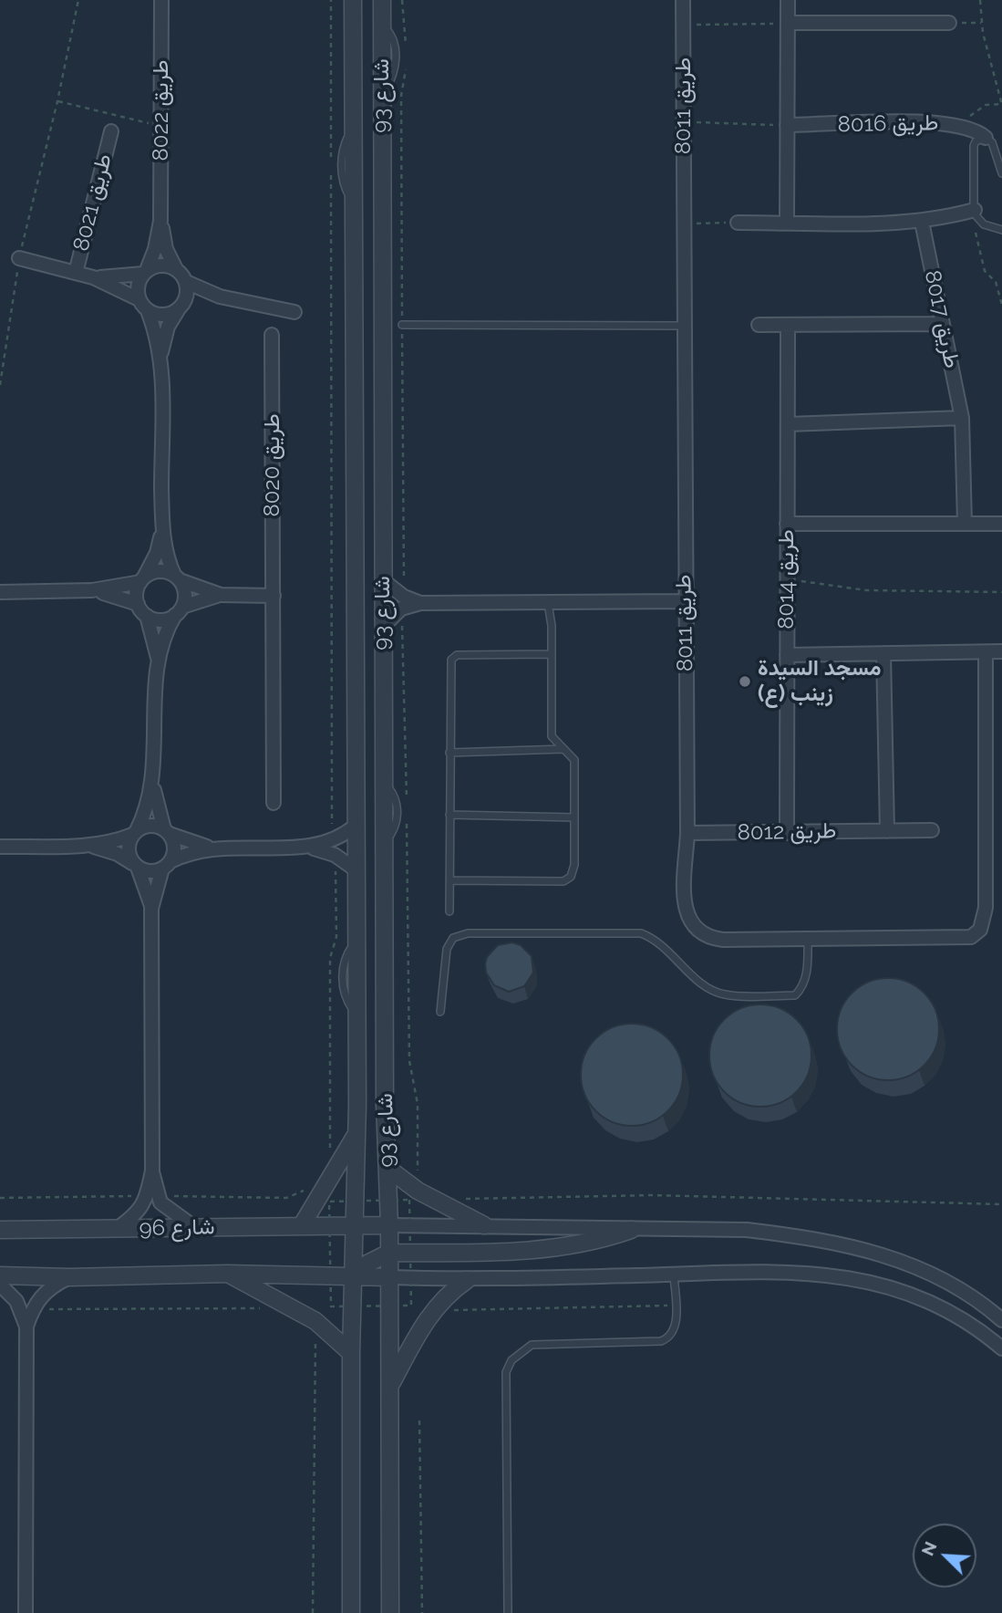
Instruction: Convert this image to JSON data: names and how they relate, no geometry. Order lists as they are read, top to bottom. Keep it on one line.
{"streets":{"street":["شارع 93","طريق 8011","طريق 8022","طريق 8016","طريق 8021","طريق 8017","طريق 8020","طريق 8014","طريق 8012","شارع 96"]},"crossings":[["شارع 93","شارع 96"],["طريق 8011","طريق 8012"],["طريق 8014","طريق 8012"]],"places":["مسجد السيدة زينب (ع)"],"north":"top left"}
